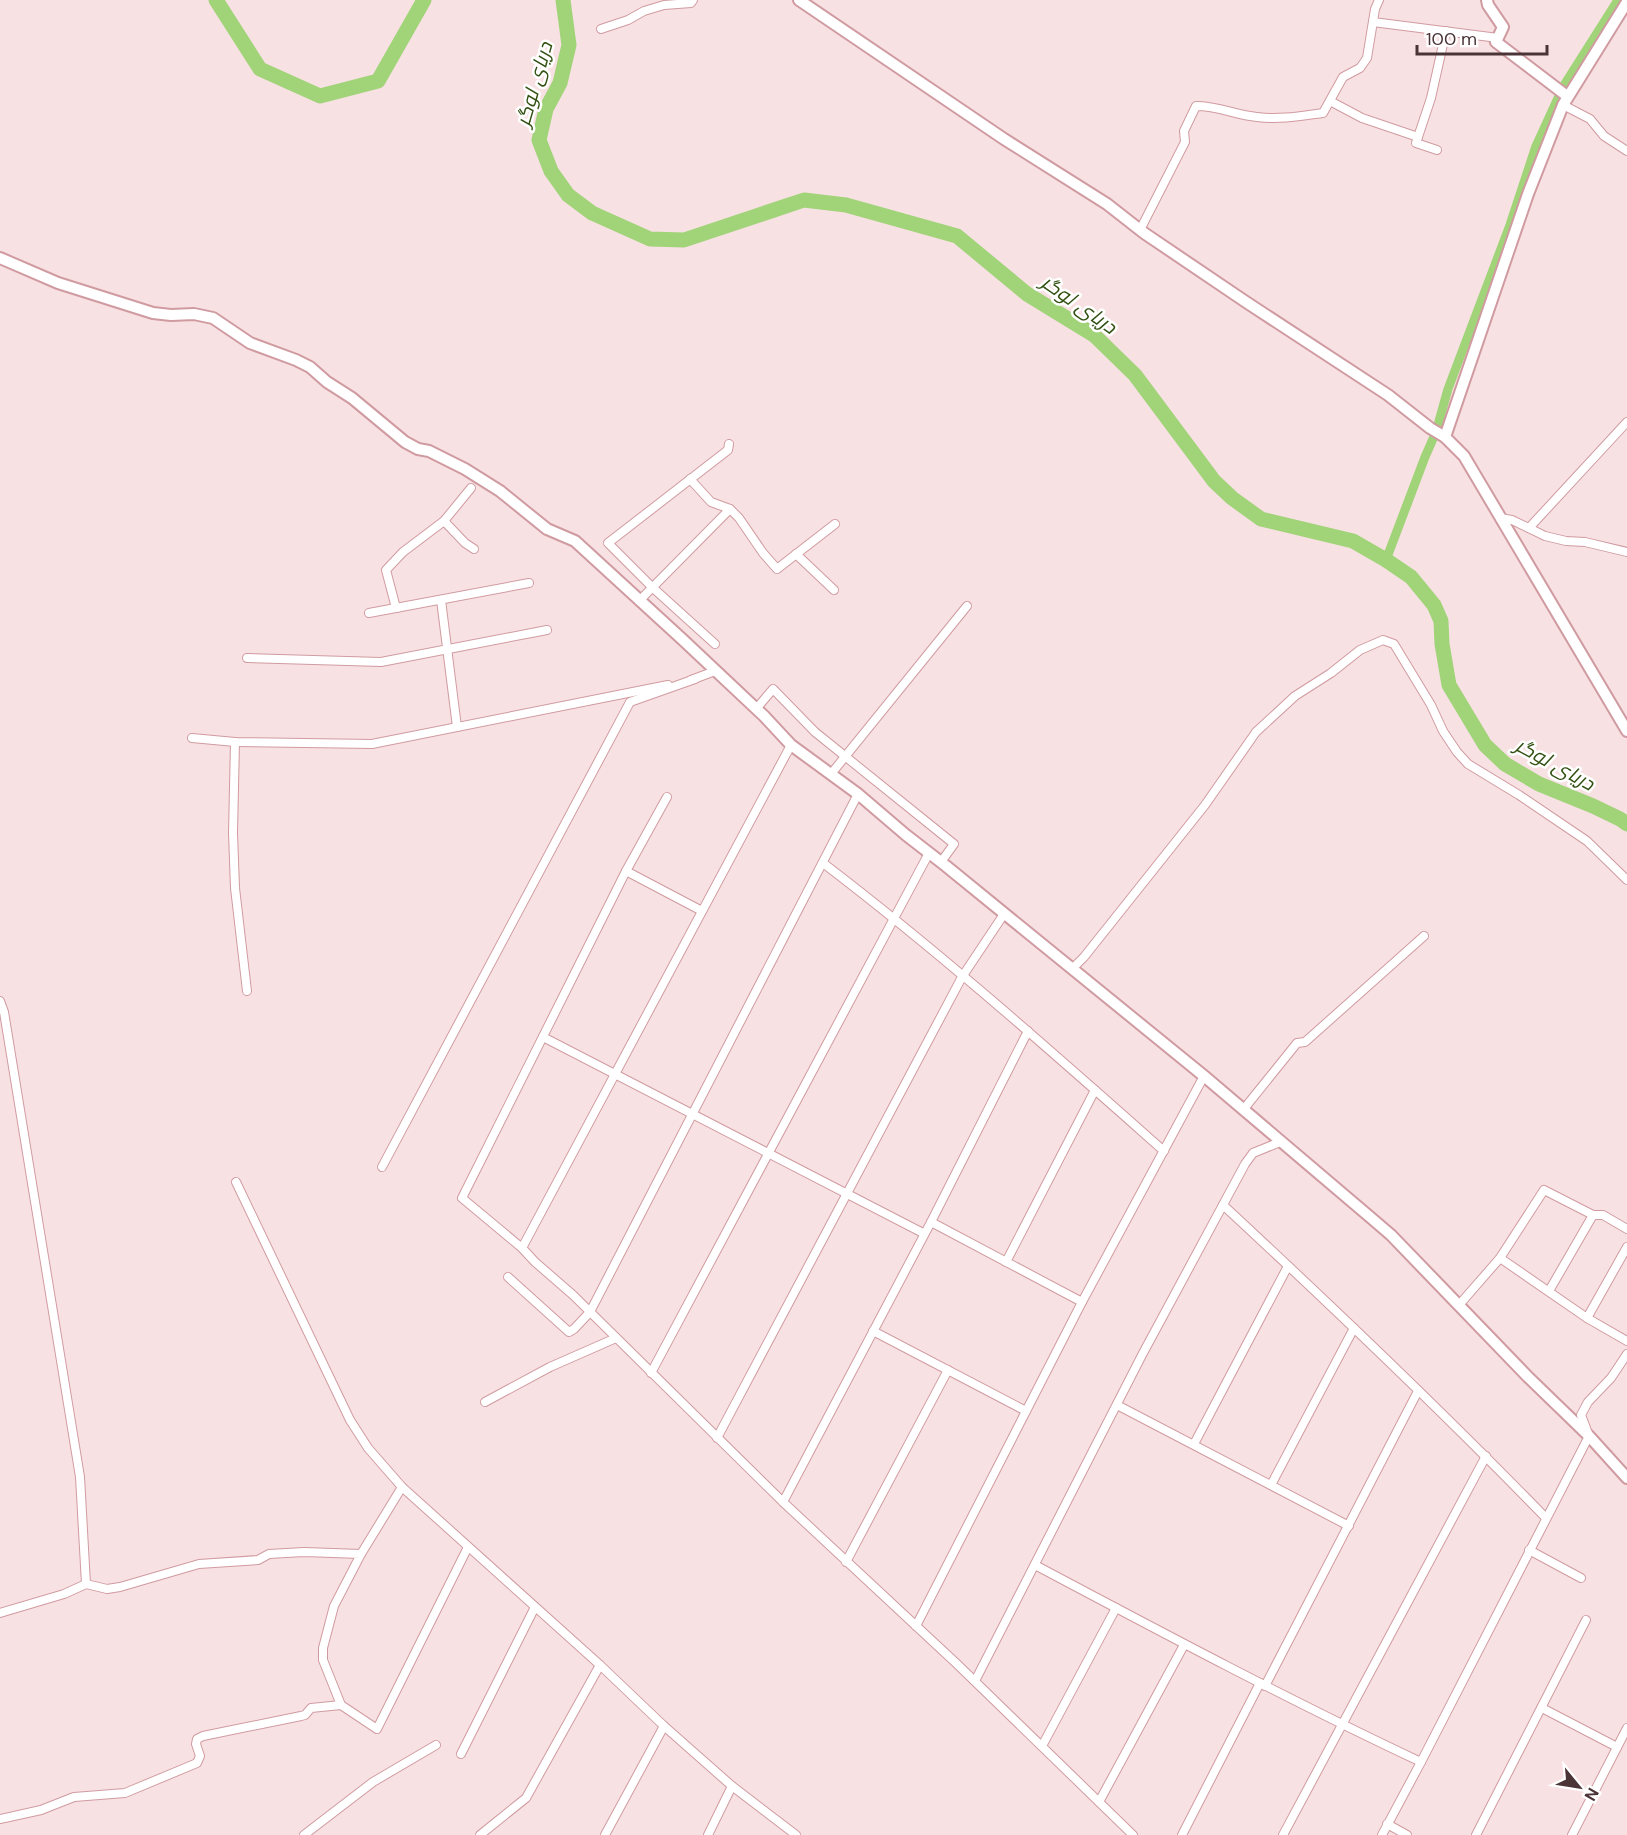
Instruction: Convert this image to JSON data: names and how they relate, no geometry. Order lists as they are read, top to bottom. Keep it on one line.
{"water":["دریای لوگر"],"scale_bar":"100 m","north":"bottom right"}
